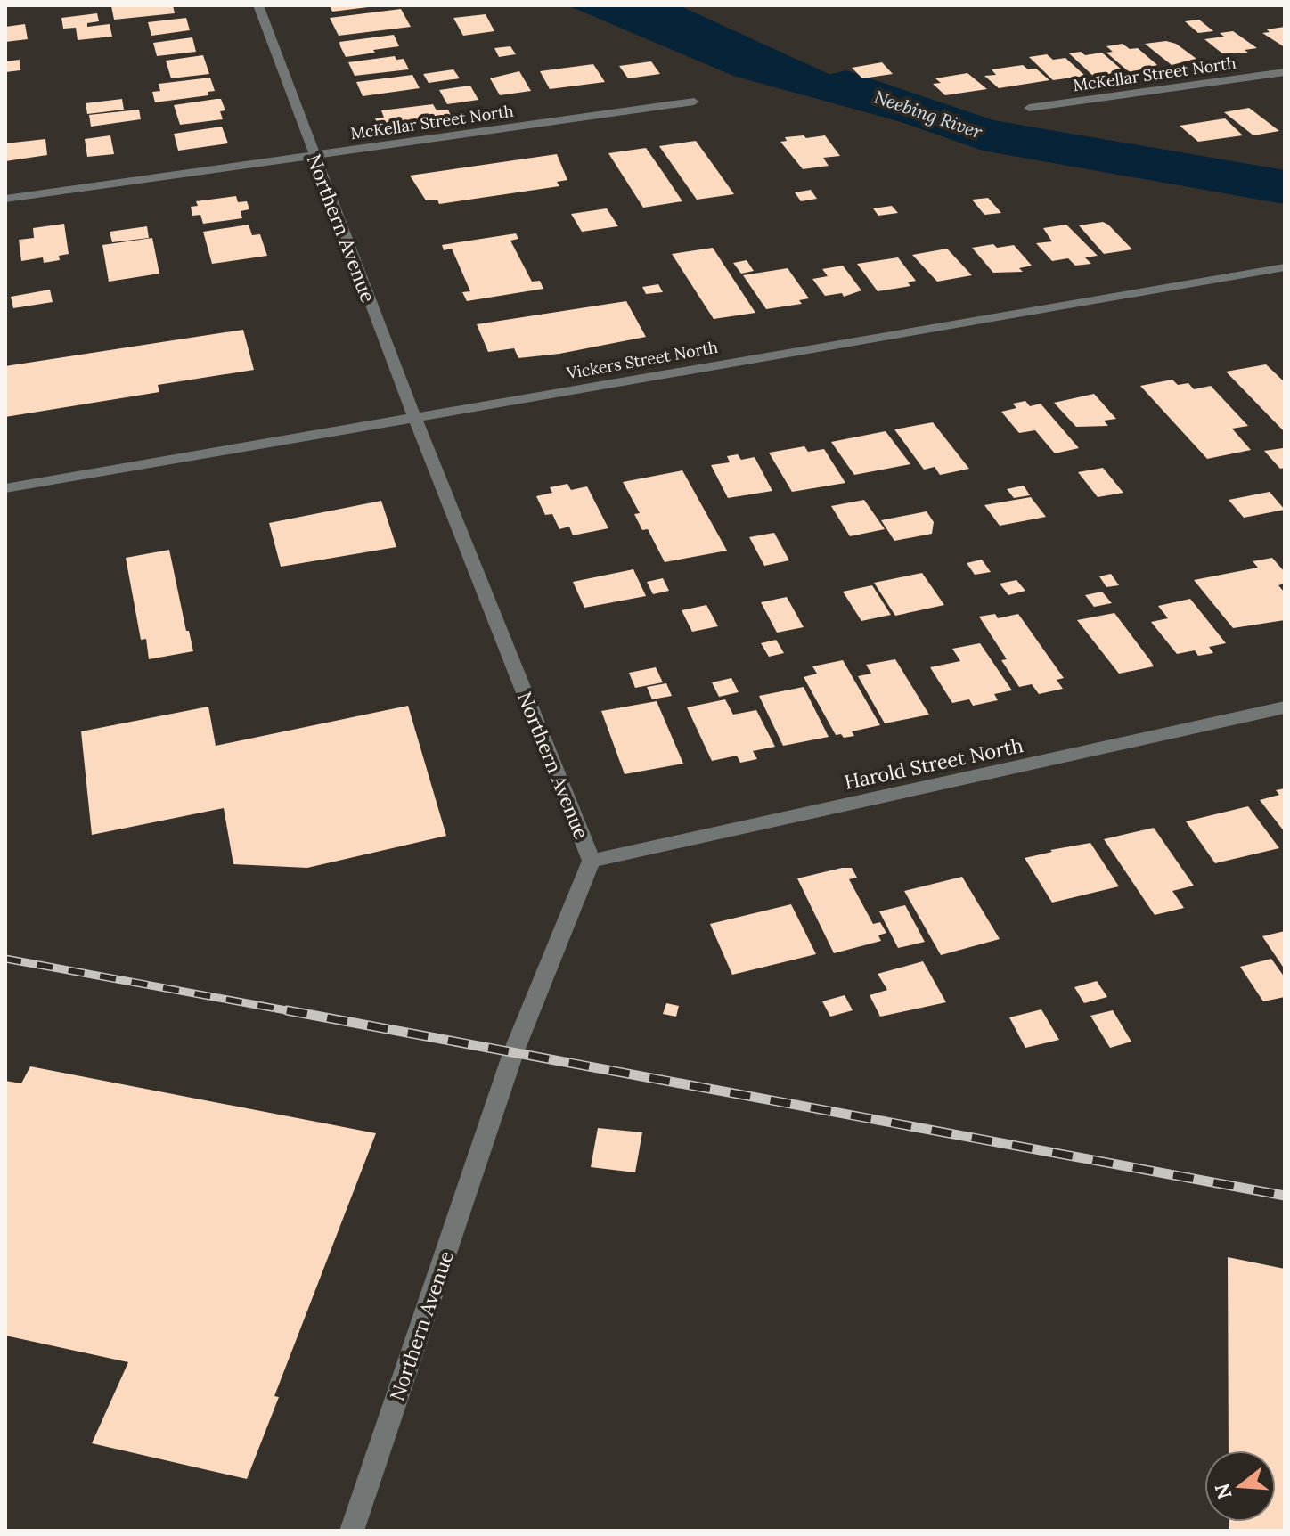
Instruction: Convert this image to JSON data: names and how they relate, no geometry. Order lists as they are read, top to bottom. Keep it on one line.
{"streets":{"street":["McKellar Street North","Northern Avenue","Vickers Street North","Harold Street North"]},"crossings":[["McKellar Street North","Northern Avenue"],["Northern Avenue","Vickers Street North"],["Northern Avenue","Harold Street North"]],"water":["Neebing River"],"north":"left"}
